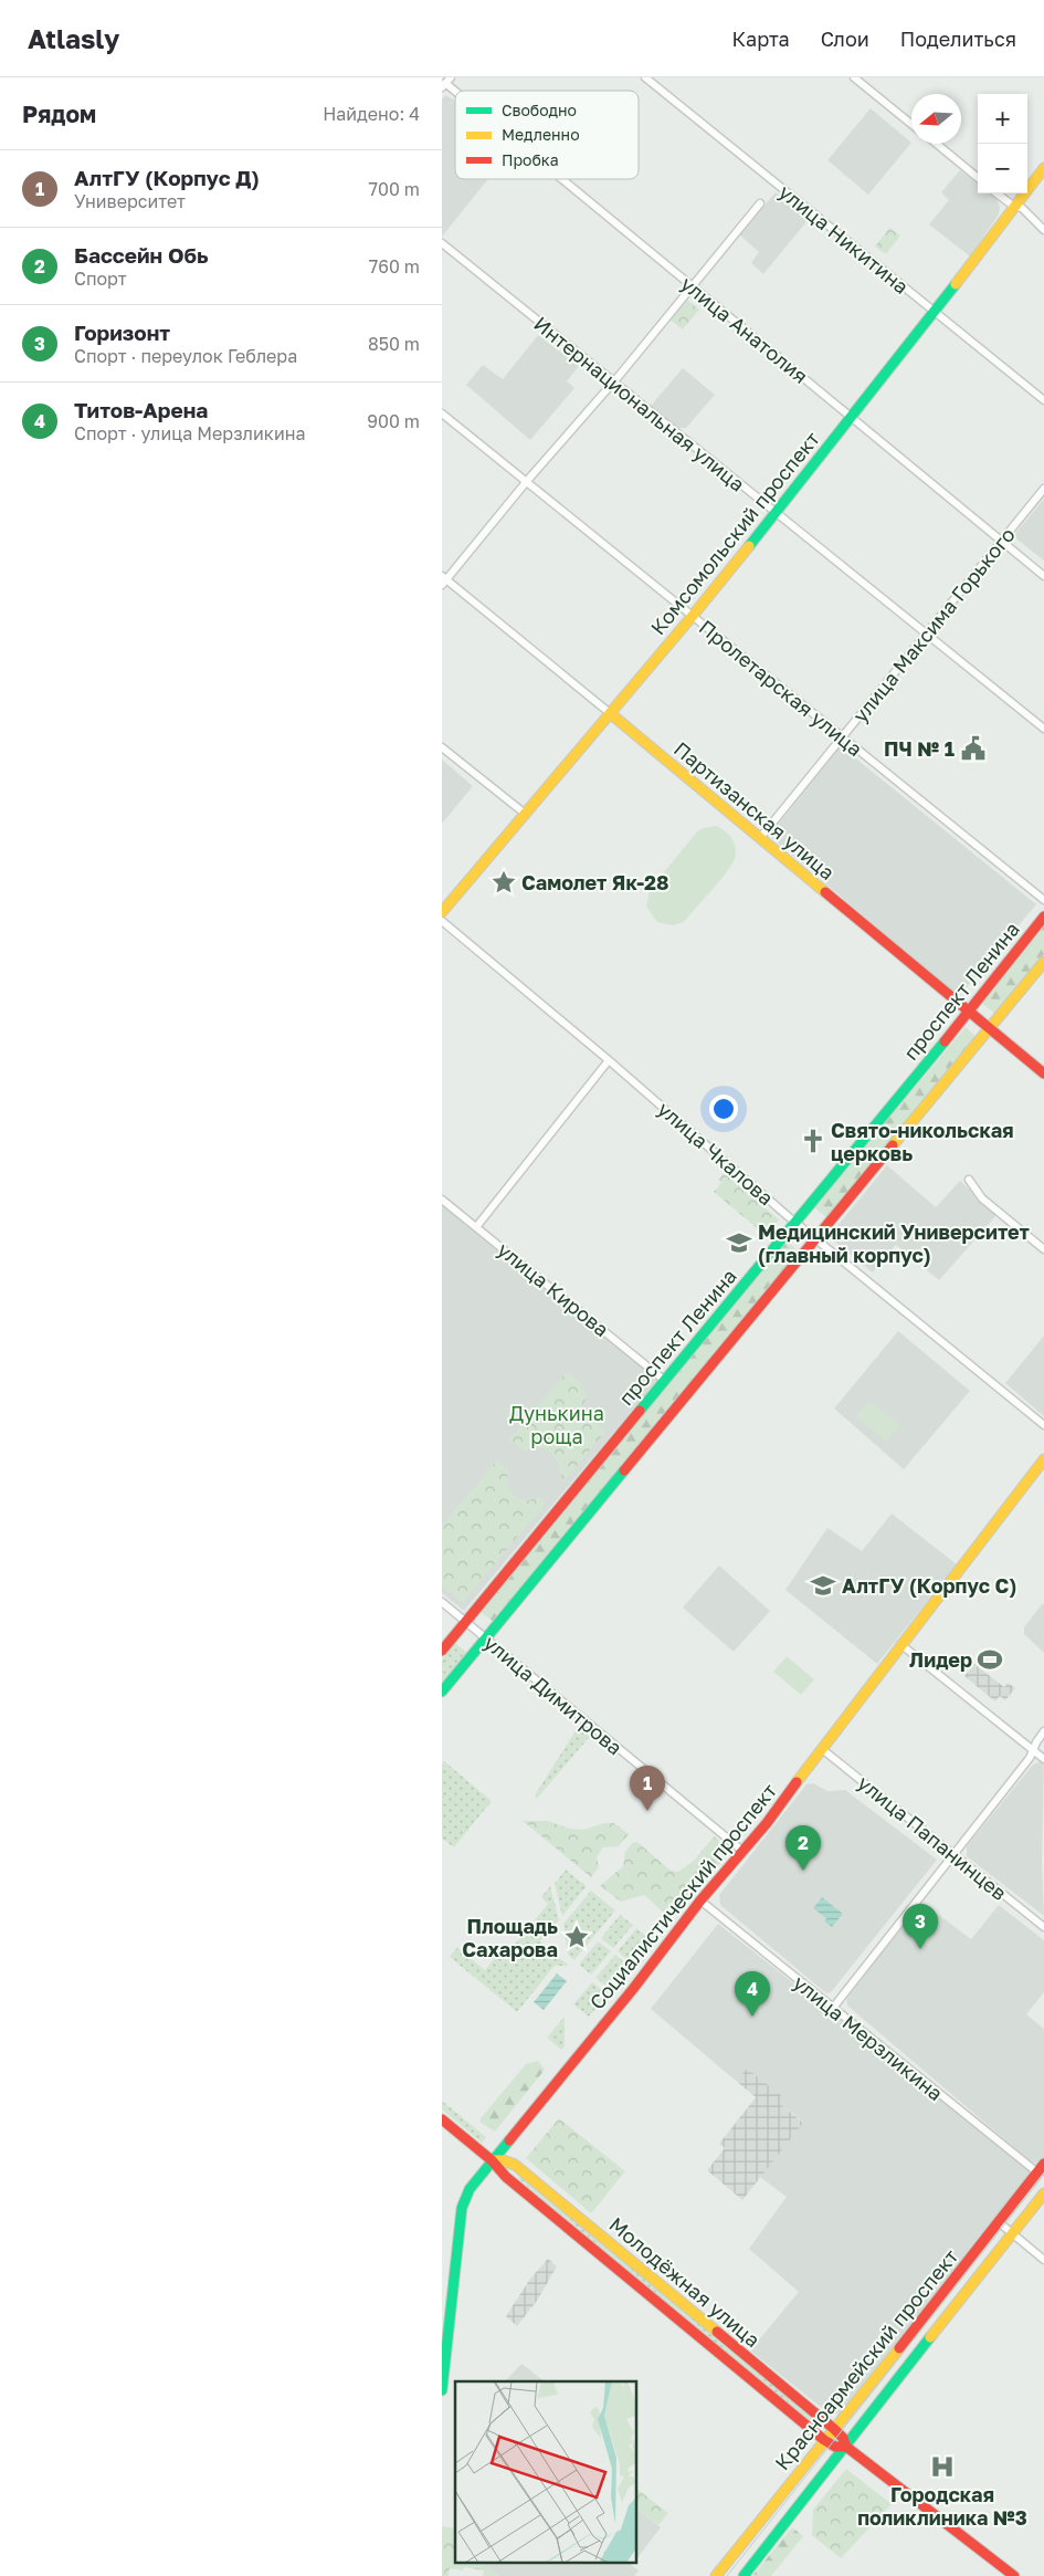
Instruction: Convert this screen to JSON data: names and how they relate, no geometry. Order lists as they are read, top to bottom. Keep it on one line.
{"streets":{"main road":["Комсомольский проспект","Партизанская улица","проспект Ленина","Социалистический проспект","Молодёжная улица","Красноармейский проспект"],"street":["улица Никитина","улица Анатолия","Интернациональная улица","улица Максима Горького","Пролетарская улица","улица Чкалова","улица Кирова","улица Димитрова","улица Папанинцев","улица Мерзликина"]},"crossings":[["улица Никитина","Комсомольский проспект"],["улица Анатолия","Комсомольский проспект"],["улица Анатолия","улица Максима Горького"],["Интернациональная улица","Комсомольский проспект"],["Интернациональная улица","улица Максима Горького"],["Комсомольский проспект","Пролетарская улица"],["Комсомольский проспект","Партизанская улица"],["улица Максима Горького","Пролетарская улица"],["улица Максима Горького","Партизанская улица"],["Партизанская улица","проспект Ленина"],["проспект Ленина","улица Чкалова"],["проспект Ленина","улица Кирова"],["проспект Ленина","улица Димитрова"],["улица Димитрова","Социалистический проспект"],["улица Папанинцев","Социалистический проспект"],["Социалистический проспект","улица Мерзликина"],["Социалистический проспект","Молодёжная улица"],["улица Мерзликина","Красноармейский проспект"],["Молодёжная улица","Красноармейский проспект"]],"parks":["Дунькина роща"],"places":{"public building":["ПЧ № 1"],"place":["Самолет Як-28","Площадь Сахарова"],"church":["Свято-никольская церковь"],"school or university":["Медицинский Университет (главный корпус)","АлтГУ (Корпус С)"],"sports":["Лидер"],"hospital":["Городская поликлиника №3"]},"legend":["Свободно","Медленно","Пробка"],"north":"left","page":{"header":"Atlasly","nav":["Карта","Слои","Поделиться"],"heading":["Рядом","Найдено: 4"],"map_buttons":["+","−"],"list":[{"mark":"1","name":"АлтГУ (Корпус Д)","note":"Университет","value":"700 m"},{"mark":"2","name":"Бассейн Обь","note":"Спорт","value":"760 m"},{"mark":"3","name":"Горизонт","note":"Спорт · переулок Геблера","value":"850 m"},{"mark":"4","name":"Титов-Арена","note":"Спорт · улица Мерзликина","value":"900 m"}],"pins":["1","2","3","4"]}}
